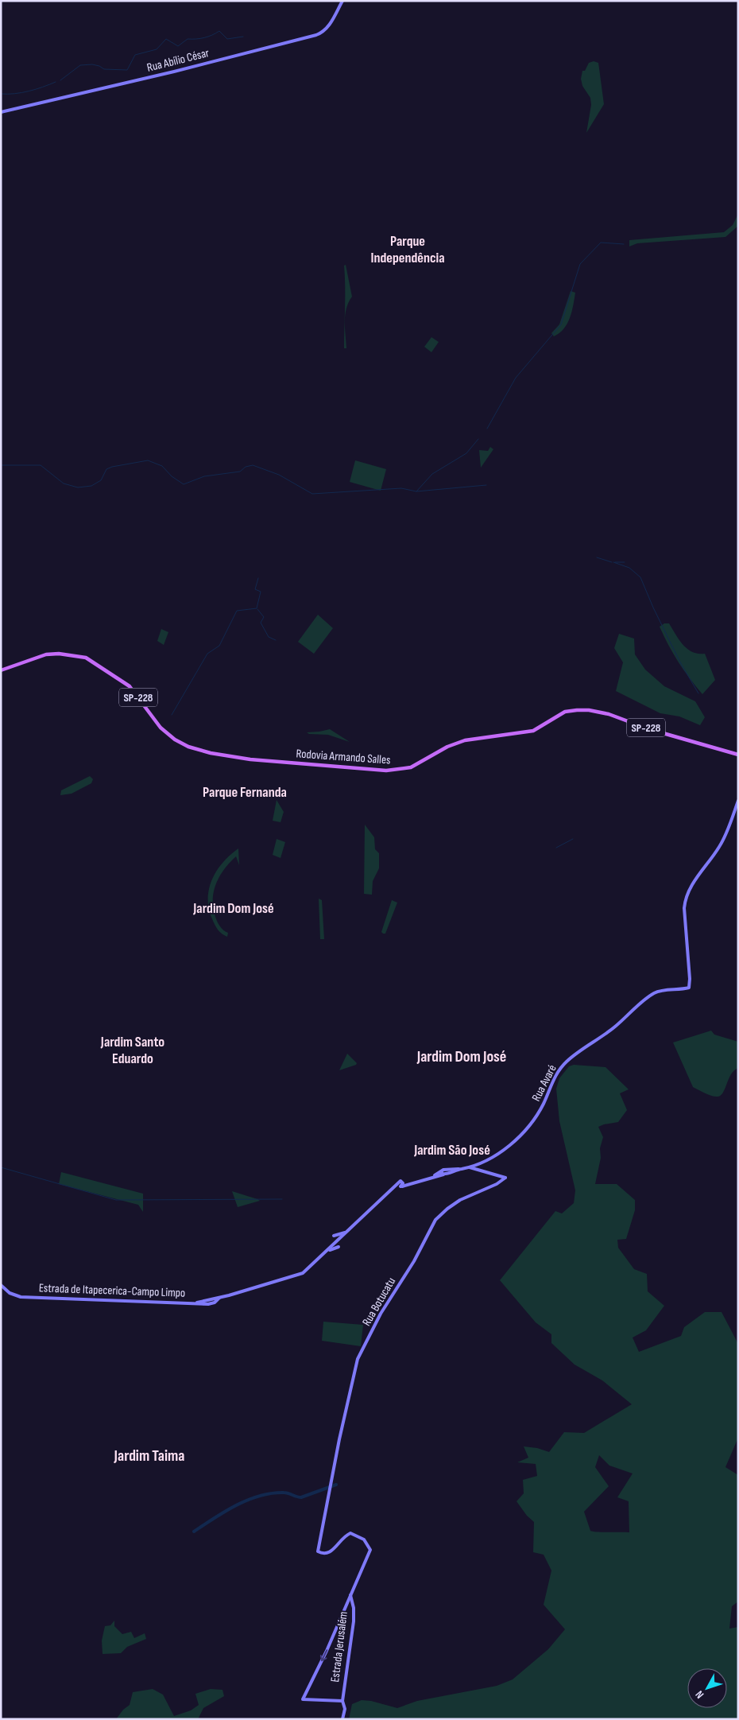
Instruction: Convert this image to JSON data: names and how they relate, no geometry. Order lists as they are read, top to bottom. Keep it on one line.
{"streets":{"main road":["Rua Abílio César","SP-228","Rodovia Armando Salles","Rua Avaré","Estrada de Itapecerica-Campo Limpo","Rua Botucatu","Estrada Jerusalém"]},"crossings":[["Rua Avaré","Estrada de Itapecerica-Campo Limpo"],["Rua Avaré","Rua Botucatu"],["Rua Botucatu","Estrada Jerusalém"]],"districts":["Parque Independência","Parque Fernanda","Jardim Dom José","Jardim Santo Eduardo","Jardim Dom José","Jardim São José","Jardim Taima"],"north":"bottom left"}
